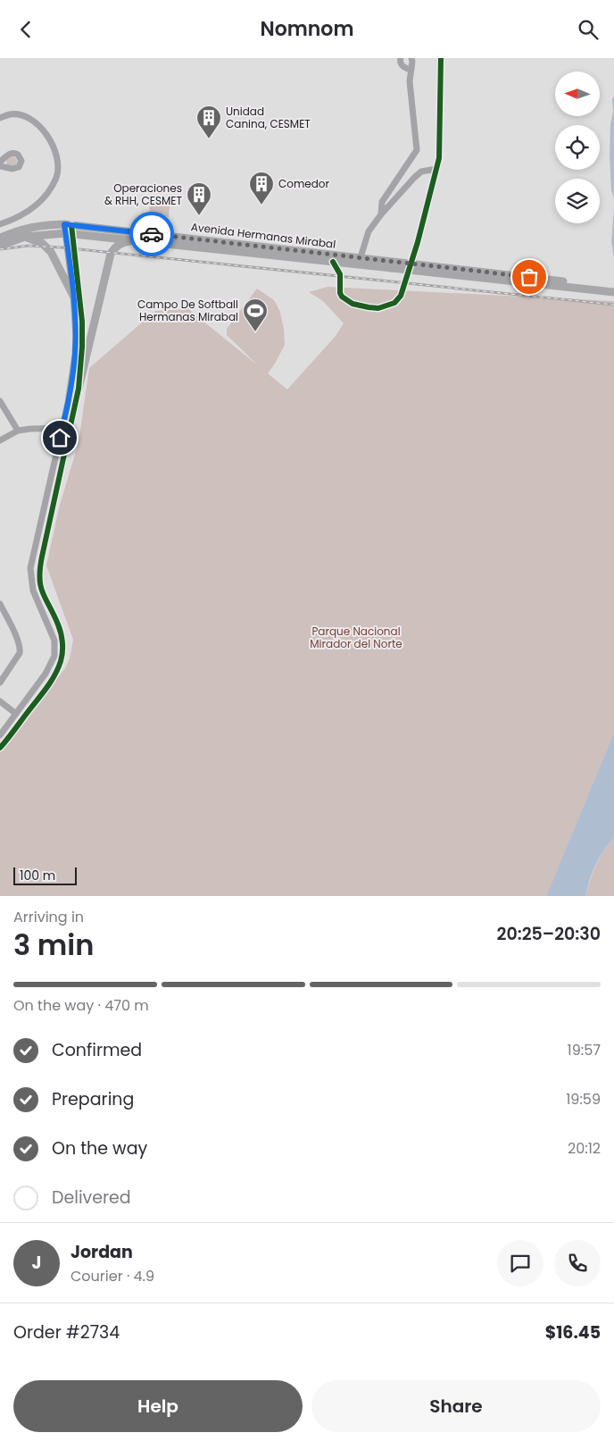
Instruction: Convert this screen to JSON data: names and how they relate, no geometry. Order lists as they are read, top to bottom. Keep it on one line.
{"streets":{"main road":["Avenida Hermanas Mirabal"]},"parks":["Parque Nacional Mirador del Norte"],"places":{"building":["Unidad Canina, CESMET","Comedor","Operaciones & RHH, CESMET"],"sports":["Campo De Softball Hermanas Mirabal"]},"scale_bar":"100 m","north":"left","page":{"header":"Nomnom","scale":"100 m","heading":["3 min","Arriving in","20:25–20:30"],"panel":["Jordan","Courier · 4.9","Order #2734","$16.45"],"bar":"On the way · 470 m","list":[["Confirmed","19:57"],["Preparing","19:59"],["On the way","20:12"],"Delivered"],"round":"J","buttons":["Help","Share"]}}
